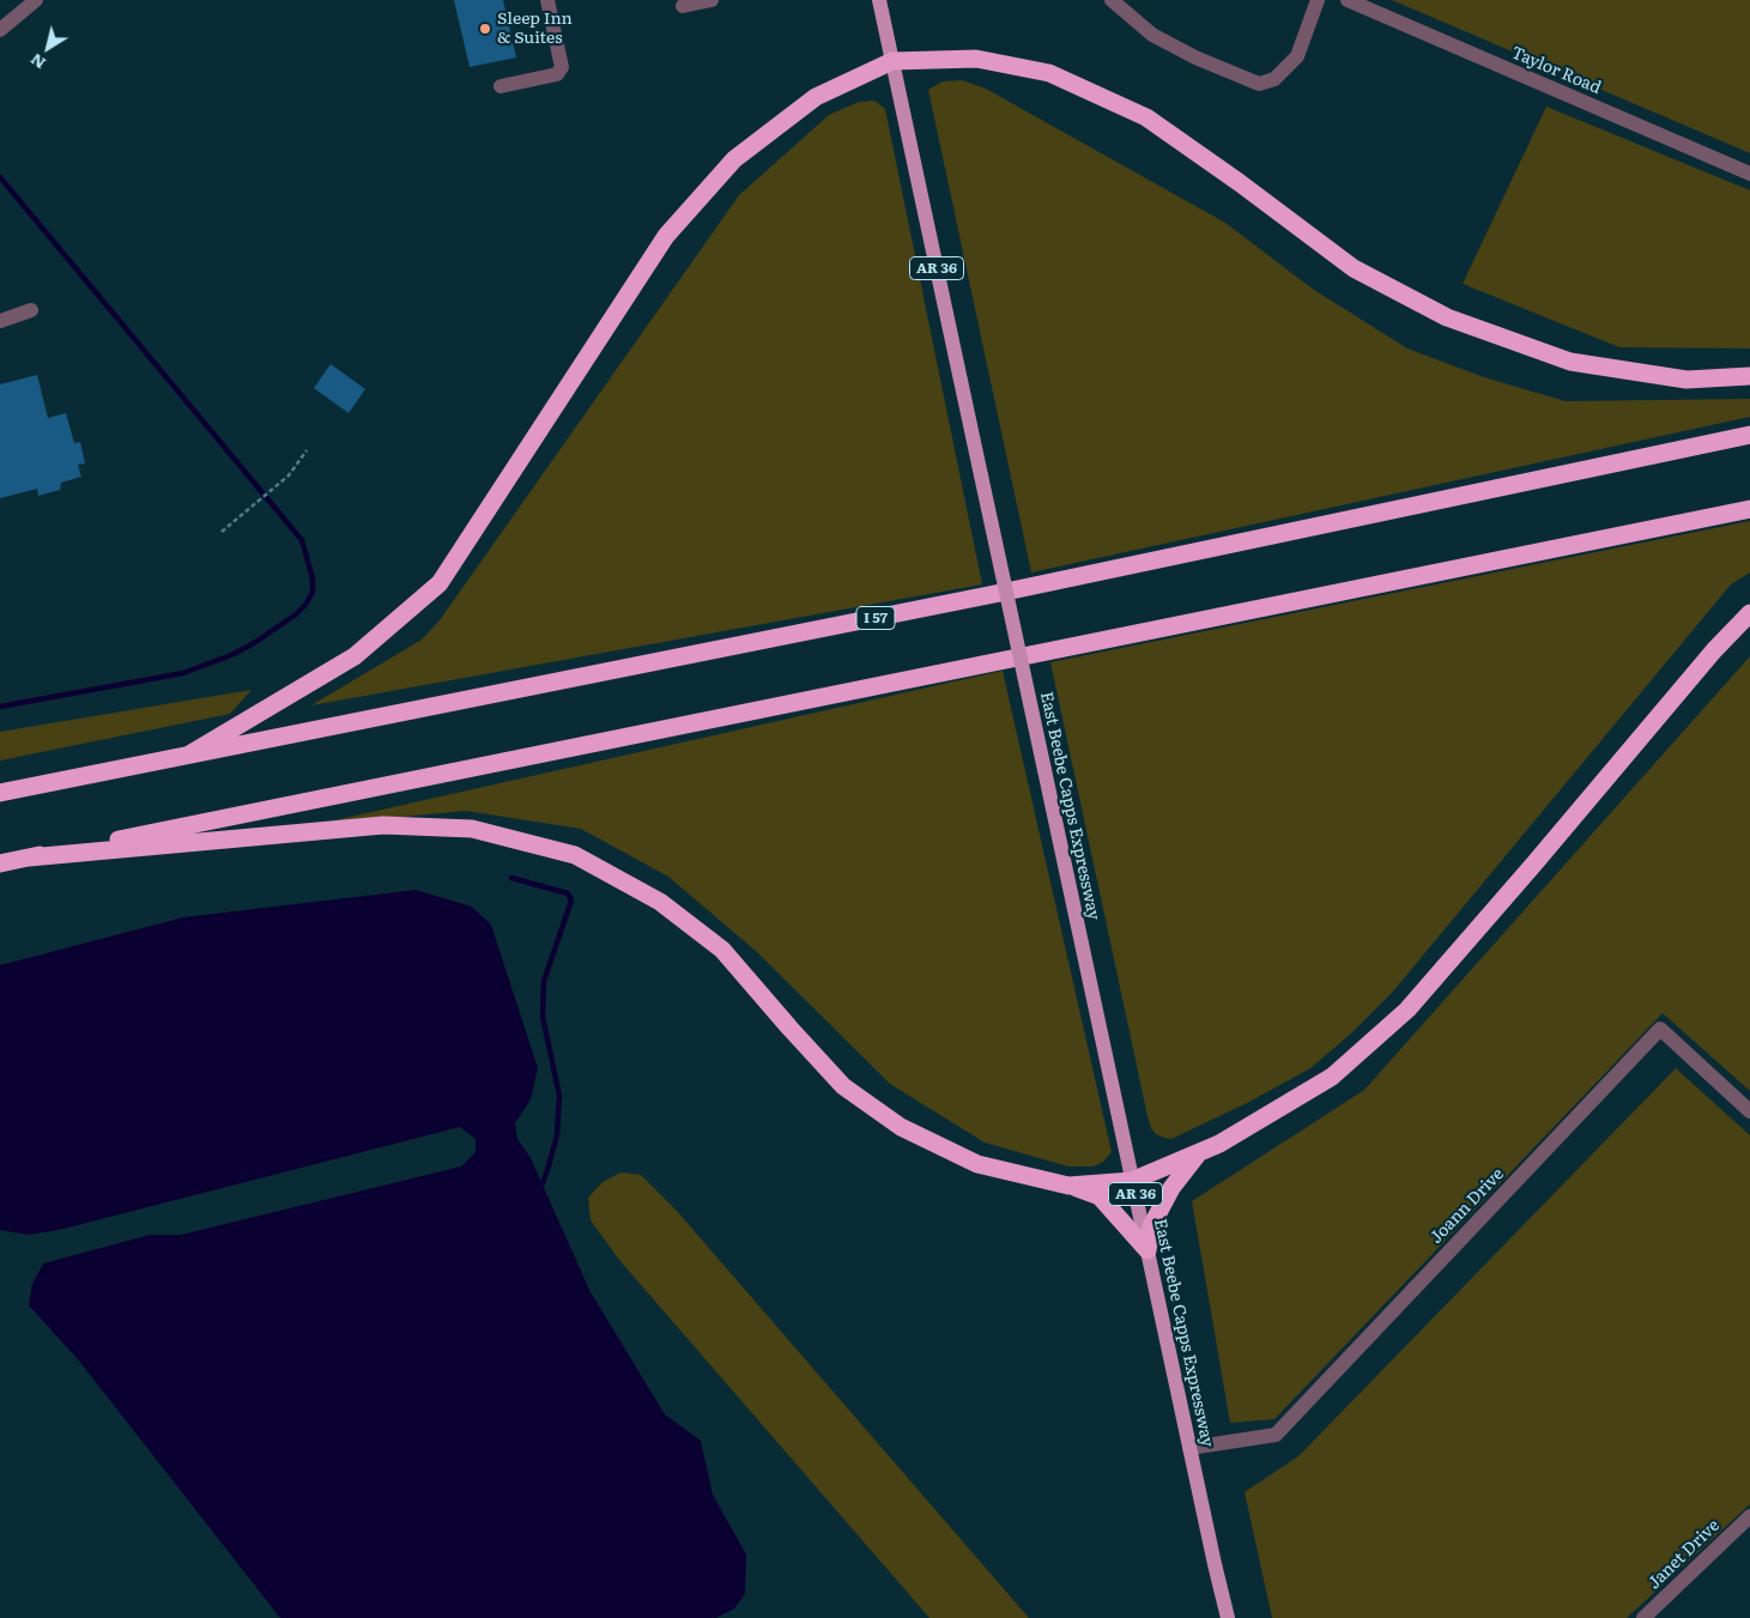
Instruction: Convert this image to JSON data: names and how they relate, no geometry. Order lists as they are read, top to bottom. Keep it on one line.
{"streets":{"highway":["I 57"],"main road":["AR 36","East Beebe Capps Expressway"],"street":["Taylor Road","Joann Drive","Janet Drive"]},"crossings":[["East Beebe Capps Expressway","Joann Drive"]],"places":["Sleep Inn & Suites"],"north":"bottom left"}
